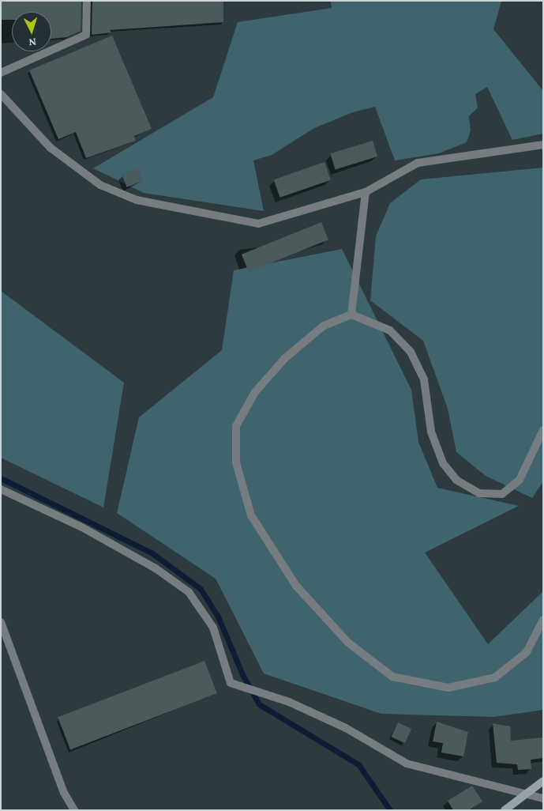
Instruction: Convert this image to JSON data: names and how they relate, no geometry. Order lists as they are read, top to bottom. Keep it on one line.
{"north":"bottom"}
